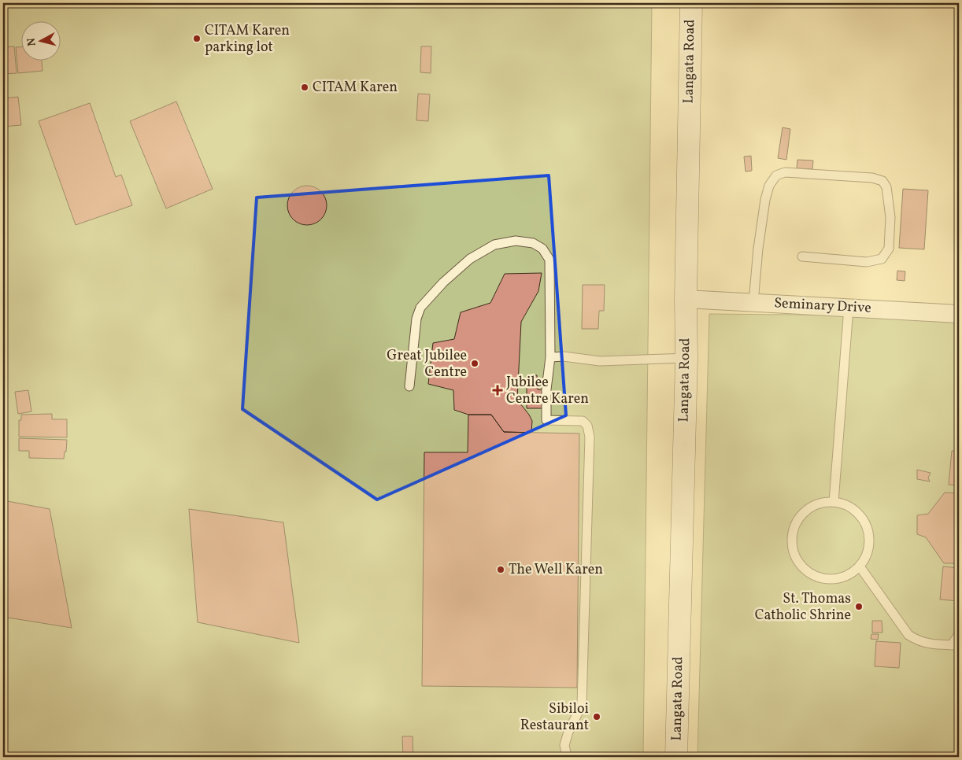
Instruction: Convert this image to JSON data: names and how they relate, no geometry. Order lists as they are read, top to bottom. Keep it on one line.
{"streets":{"main road":["Langata Road"],"street":["Seminary Drive"]},"crossings":[["Langata Road","Seminary Drive"]],"places":{"other":["CITAM Karen parking lot","CITAM Karen","Great Jubilee Centre","The Well Karen","St. Thomas Catholic Shrine","Sibiloi Restaurant"],"health":["Jubilee Centre Karen"]},"north":"left"}
